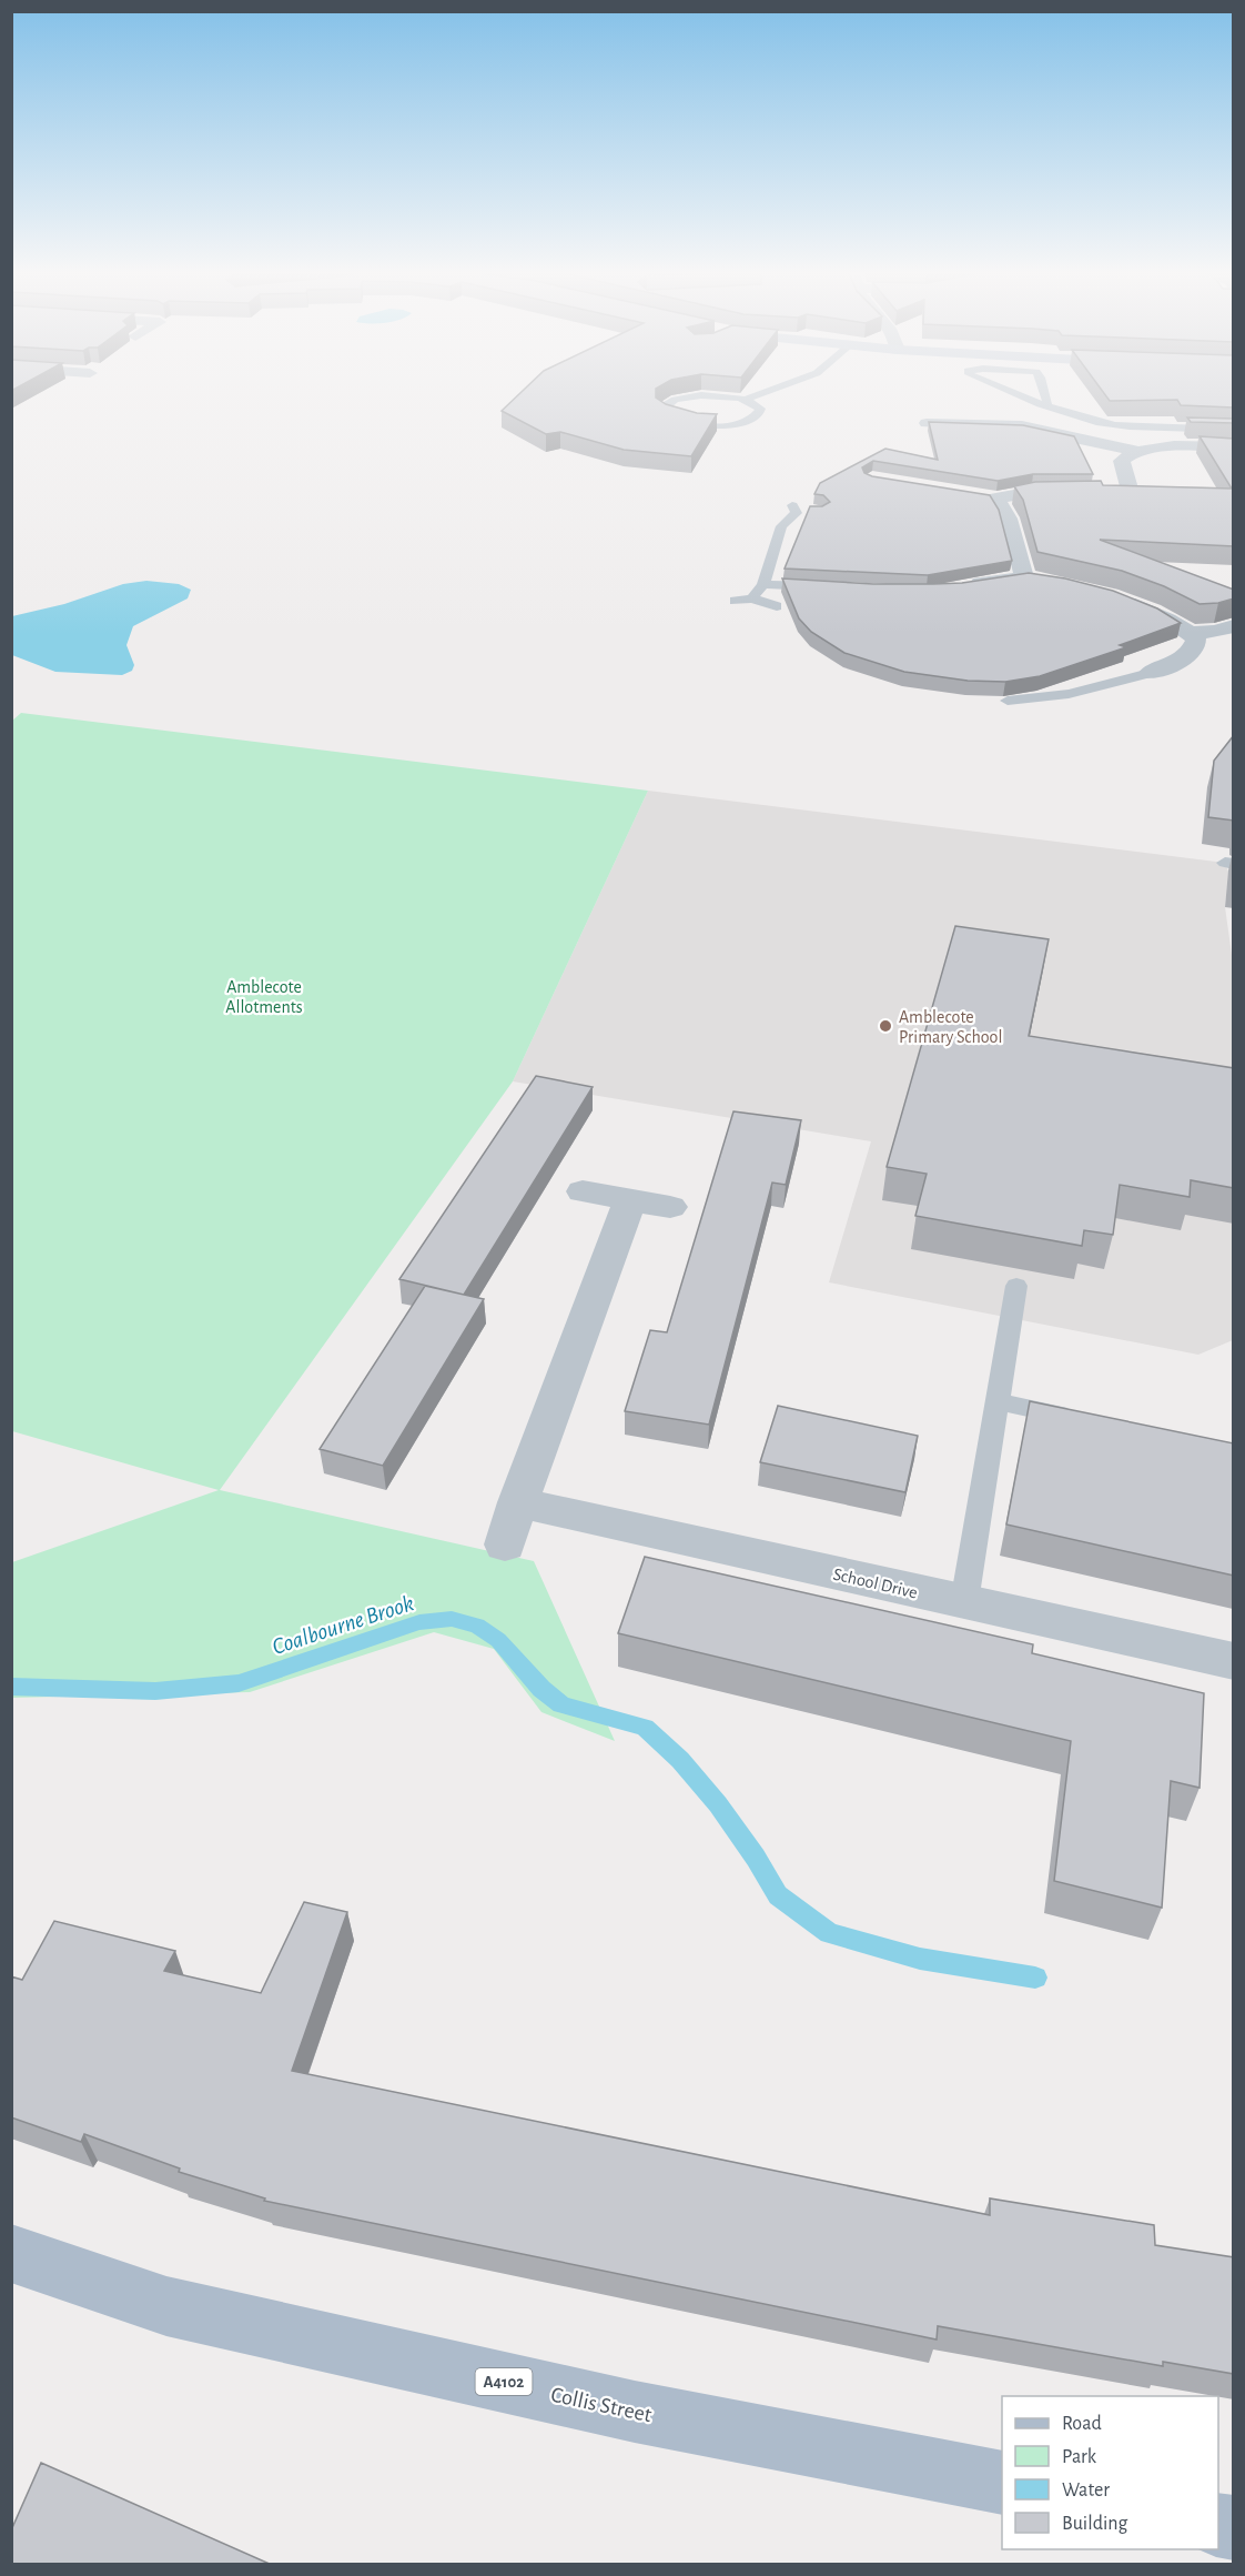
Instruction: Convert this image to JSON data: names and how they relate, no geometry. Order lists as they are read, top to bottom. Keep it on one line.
{"streets":{"main road":["A4102","Collis Street"],"street":["School Drive"]},"water":["Coalbourne Brook"],"parks":["Amblecote Allotments"],"places":["Amblecote Primary School"],"legend":["Road","Park","Water","Building"]}
